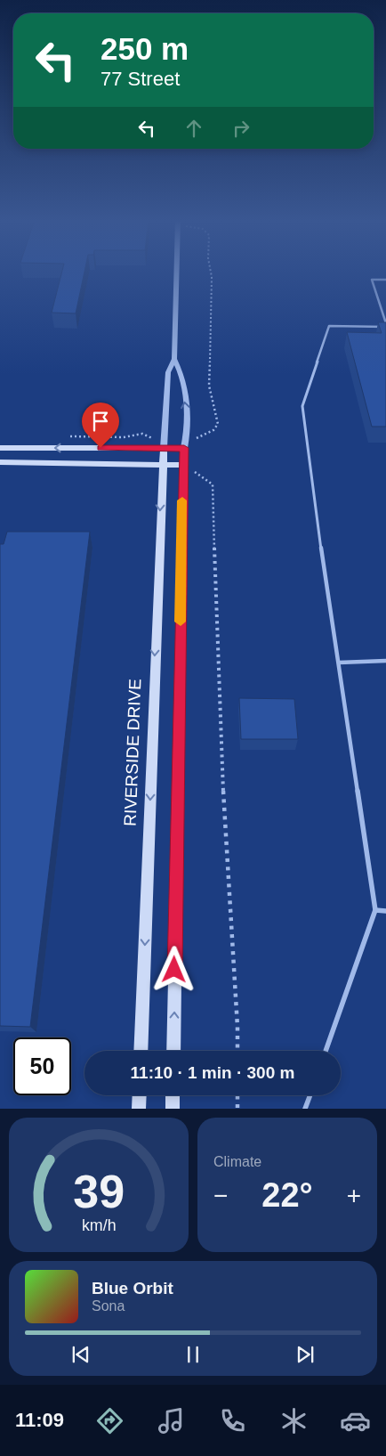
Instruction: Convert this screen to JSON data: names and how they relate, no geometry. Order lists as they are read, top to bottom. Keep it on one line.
{"streets":{"main road":["RIVERSIDE DRIVE"]},"page":{"turn":["250 m","77 Street"],"limit":"50","trip":"11:10 · 1 min · 300 m","tile":"Climate","heat":["−","22°","+"],"song":["Blue Orbit","Sona"],"tabs":"11:09","gauge":["39","km/h"]}}
